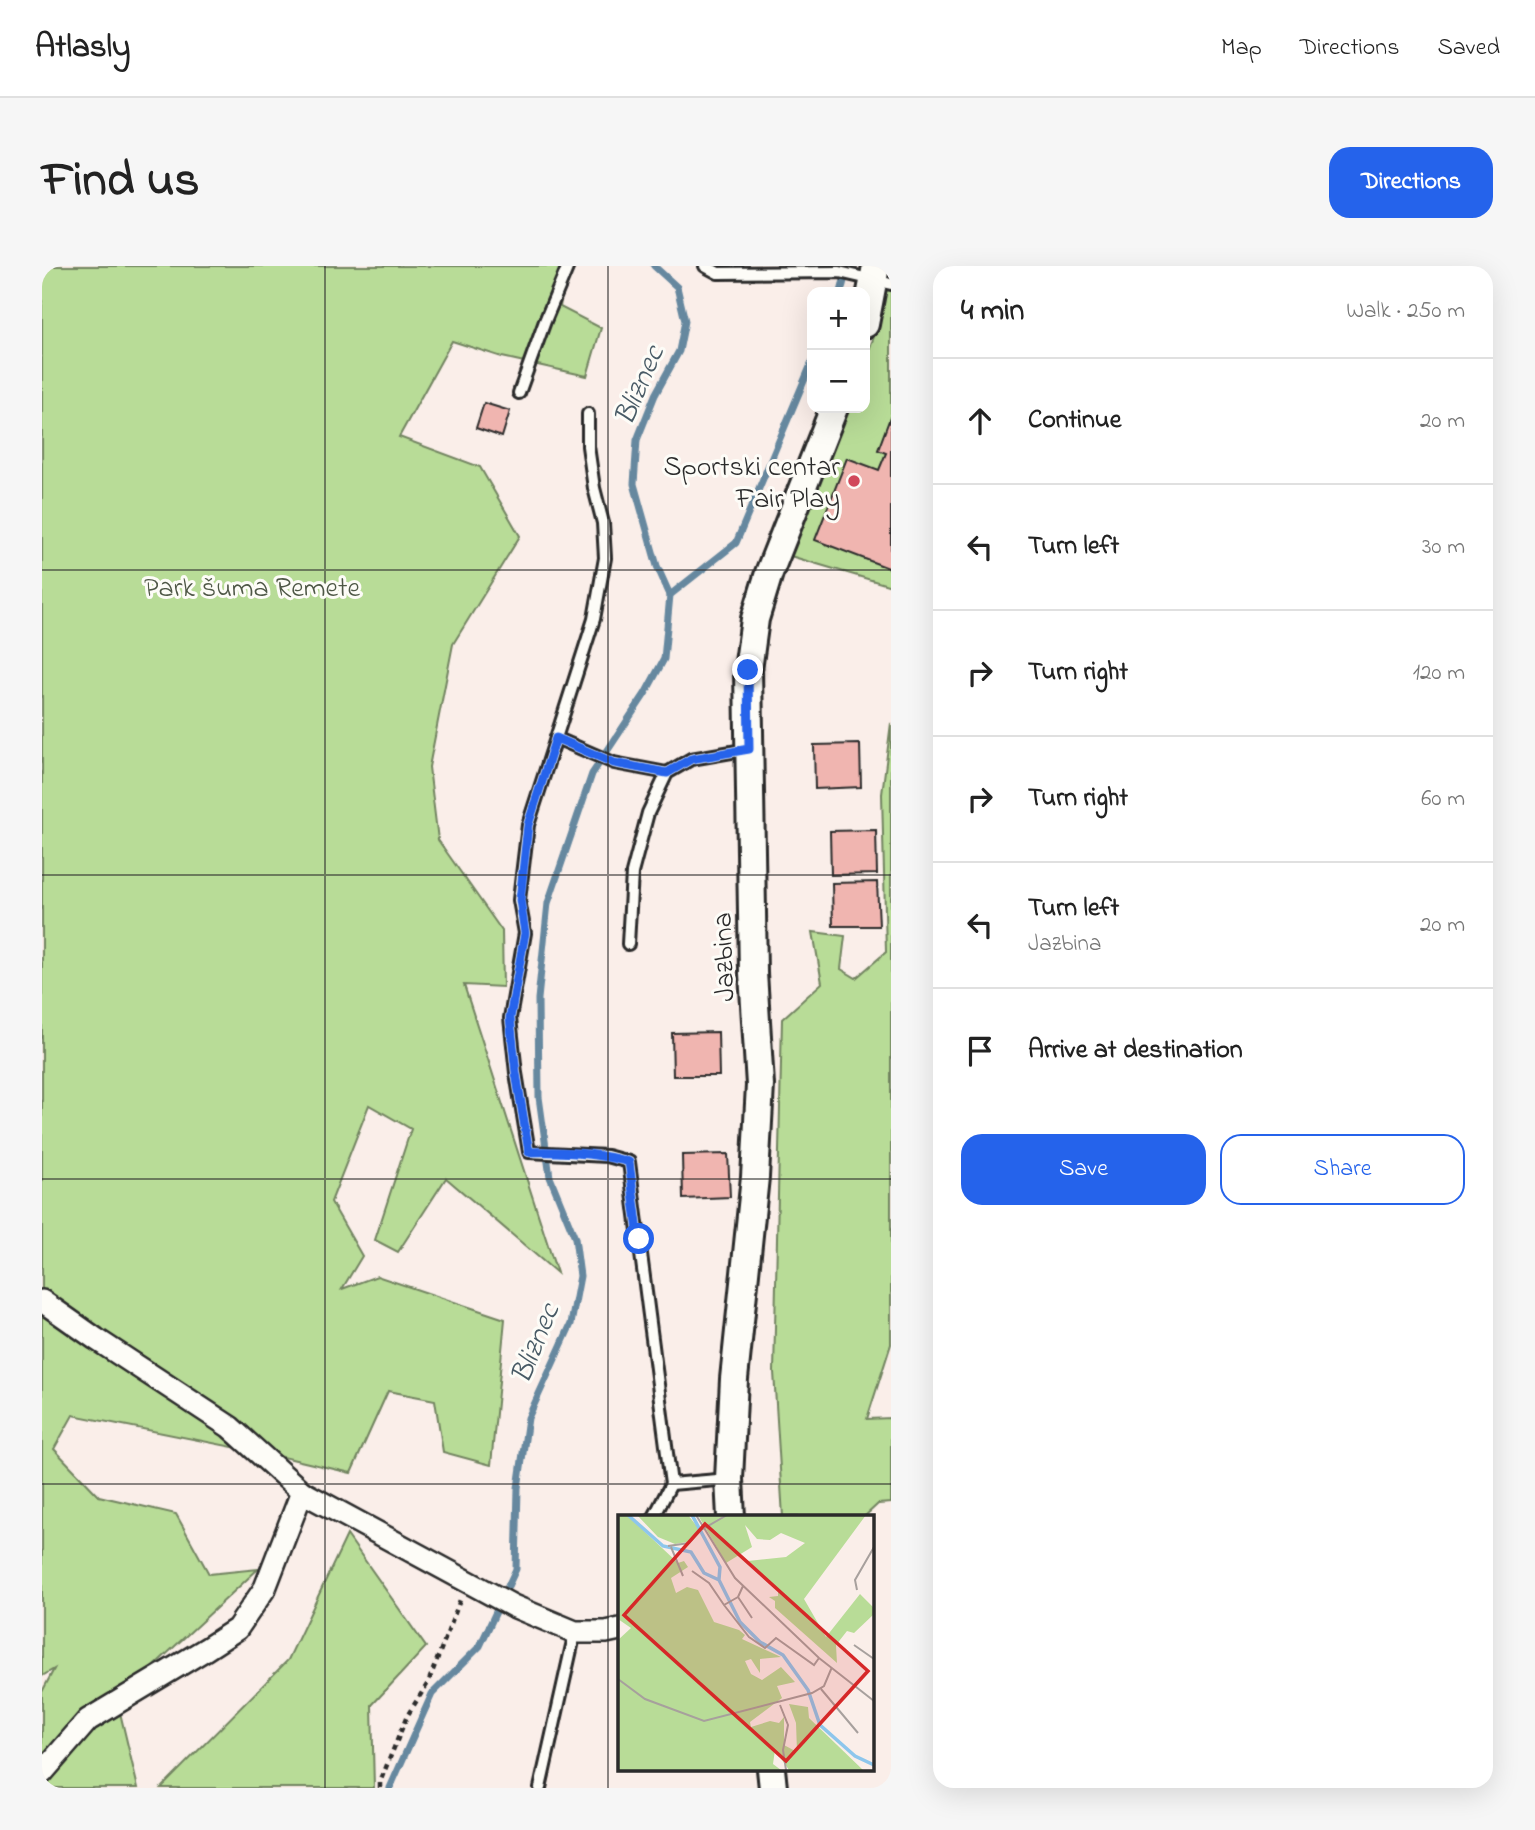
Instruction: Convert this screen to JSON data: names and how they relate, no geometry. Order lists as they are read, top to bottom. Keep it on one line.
{"streets":{"street":["Jazbina"]},"water":["Bliznec"],"parks":["Park šuma Remete"],"places":["Sportski centar Fair Play"],"page":{"header":"Atlasly","nav":["Map","Directions","Saved"],"title":"Find us","buttons":["Directions",["Save","Share"]],"heading":["4 min","Walk · 250 m"],"map_buttons":["+","−"],"list":[["Continue","20 m"],["Turn left","30 m"],["Turn right","120 m"],["Turn right","60 m"],["Turn left","Jazbina","20 m"],"Arrive at destination"]}}
